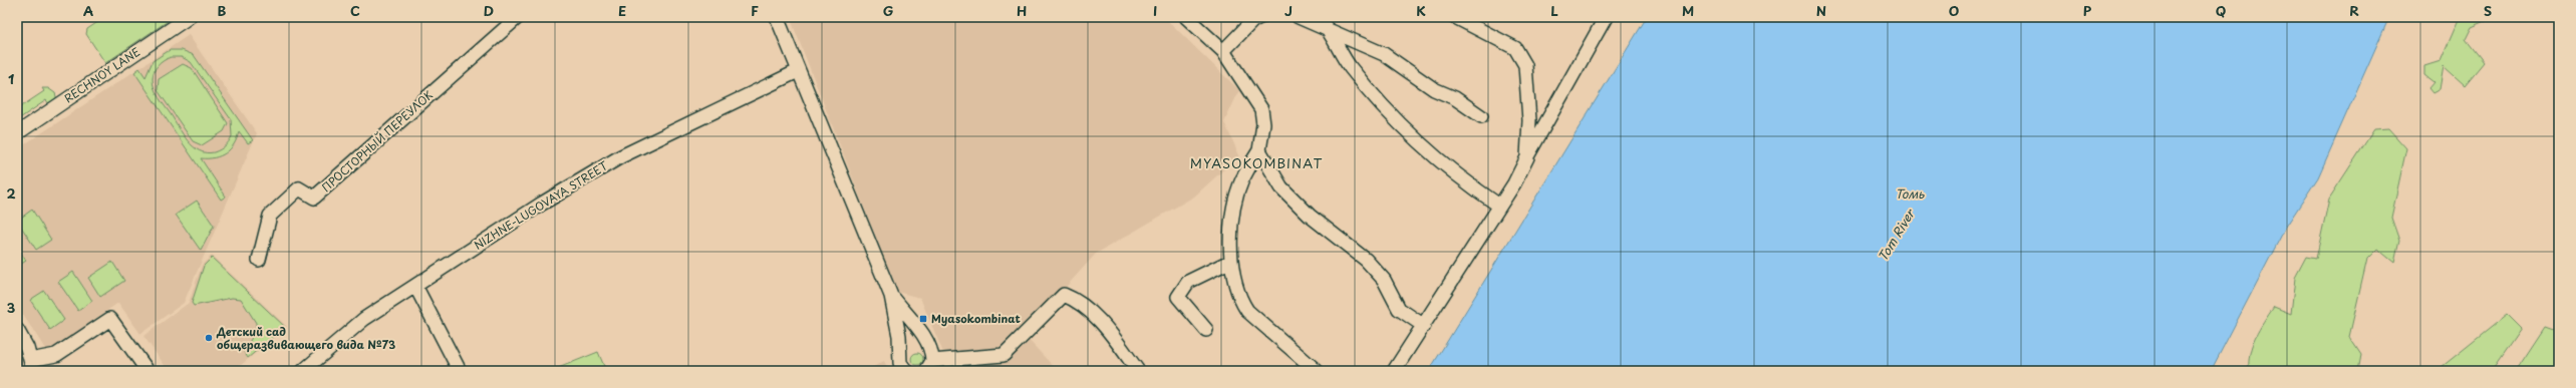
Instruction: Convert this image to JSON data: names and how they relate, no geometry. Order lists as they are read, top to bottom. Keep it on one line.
{"streets":{"street":["RECHNOY LANE","ПРОСТОРНЫЙ ПЕРЕУЛОК","NIZHNE-LUGOVAYA STREET"]},"districts":["MYASOKOMBINAT"],"water":["Томь","Tom River"],"places":{"transit":["Myasokombinat"],"other":["Детский сад общеразвивающего вида №73"]},"grid":{"columns":["A","B","C","D","E","F","G","H","I","J","K","L","M","N","O","P","Q","R","S"],"rows":["1","2","3"]}}
